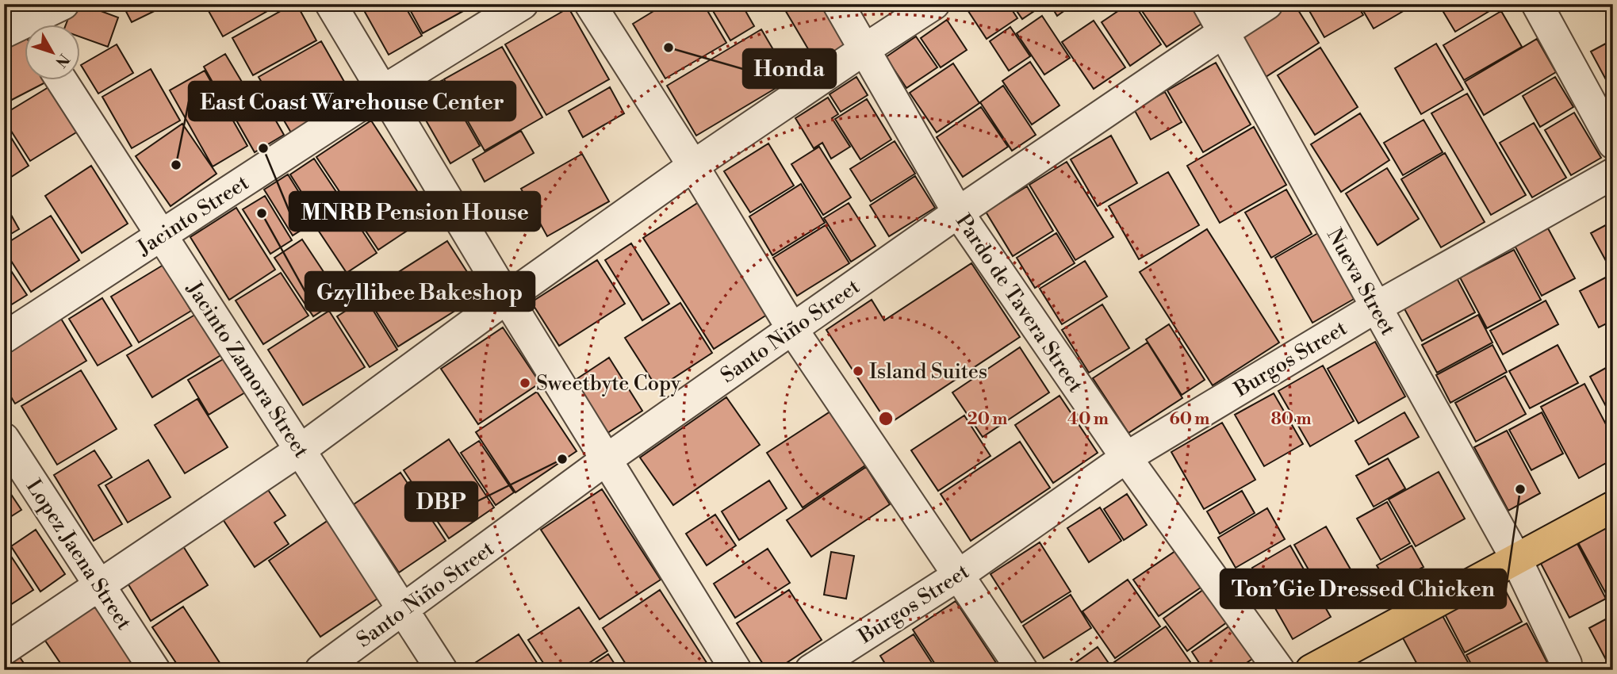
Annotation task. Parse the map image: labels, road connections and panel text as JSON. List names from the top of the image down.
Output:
{
  "streets": {
    "street": [
      "Jacinto Street",
      "Nueva Street",
      "Pardo de Tavera Street",
      "Santo Niño Street",
      "Burgos Street",
      "Jacinto Zamora Street",
      "Lopez Jaena Street"
    ]
  },
  "crossings": [
    ["Jacinto Street", "Jacinto Zamora Street"],
    ["Nueva Street", "Santo Niño Street"],
    ["Nueva Street", "Burgos Street"],
    ["Pardo de Tavera Street", "Santo Niño Street"],
    ["Pardo de Tavera Street", "Burgos Street"],
    ["Santo Niño Street", "Jacinto Zamora Street"]
  ],
  "places": [
    "Honda",
    "MNRB Pension House",
    "East Coast Warehouse Center",
    "Gzyllibee Bakeshop",
    "Island Suites",
    "Sweetbyte Copy",
    "DBP",
    "Ton’Gie Dressed Chicken"
  ],
  "north": "bottom right",
  "rings": [
    "20 m",
    "40 m",
    "60 m",
    "80 m"
  ]
}
